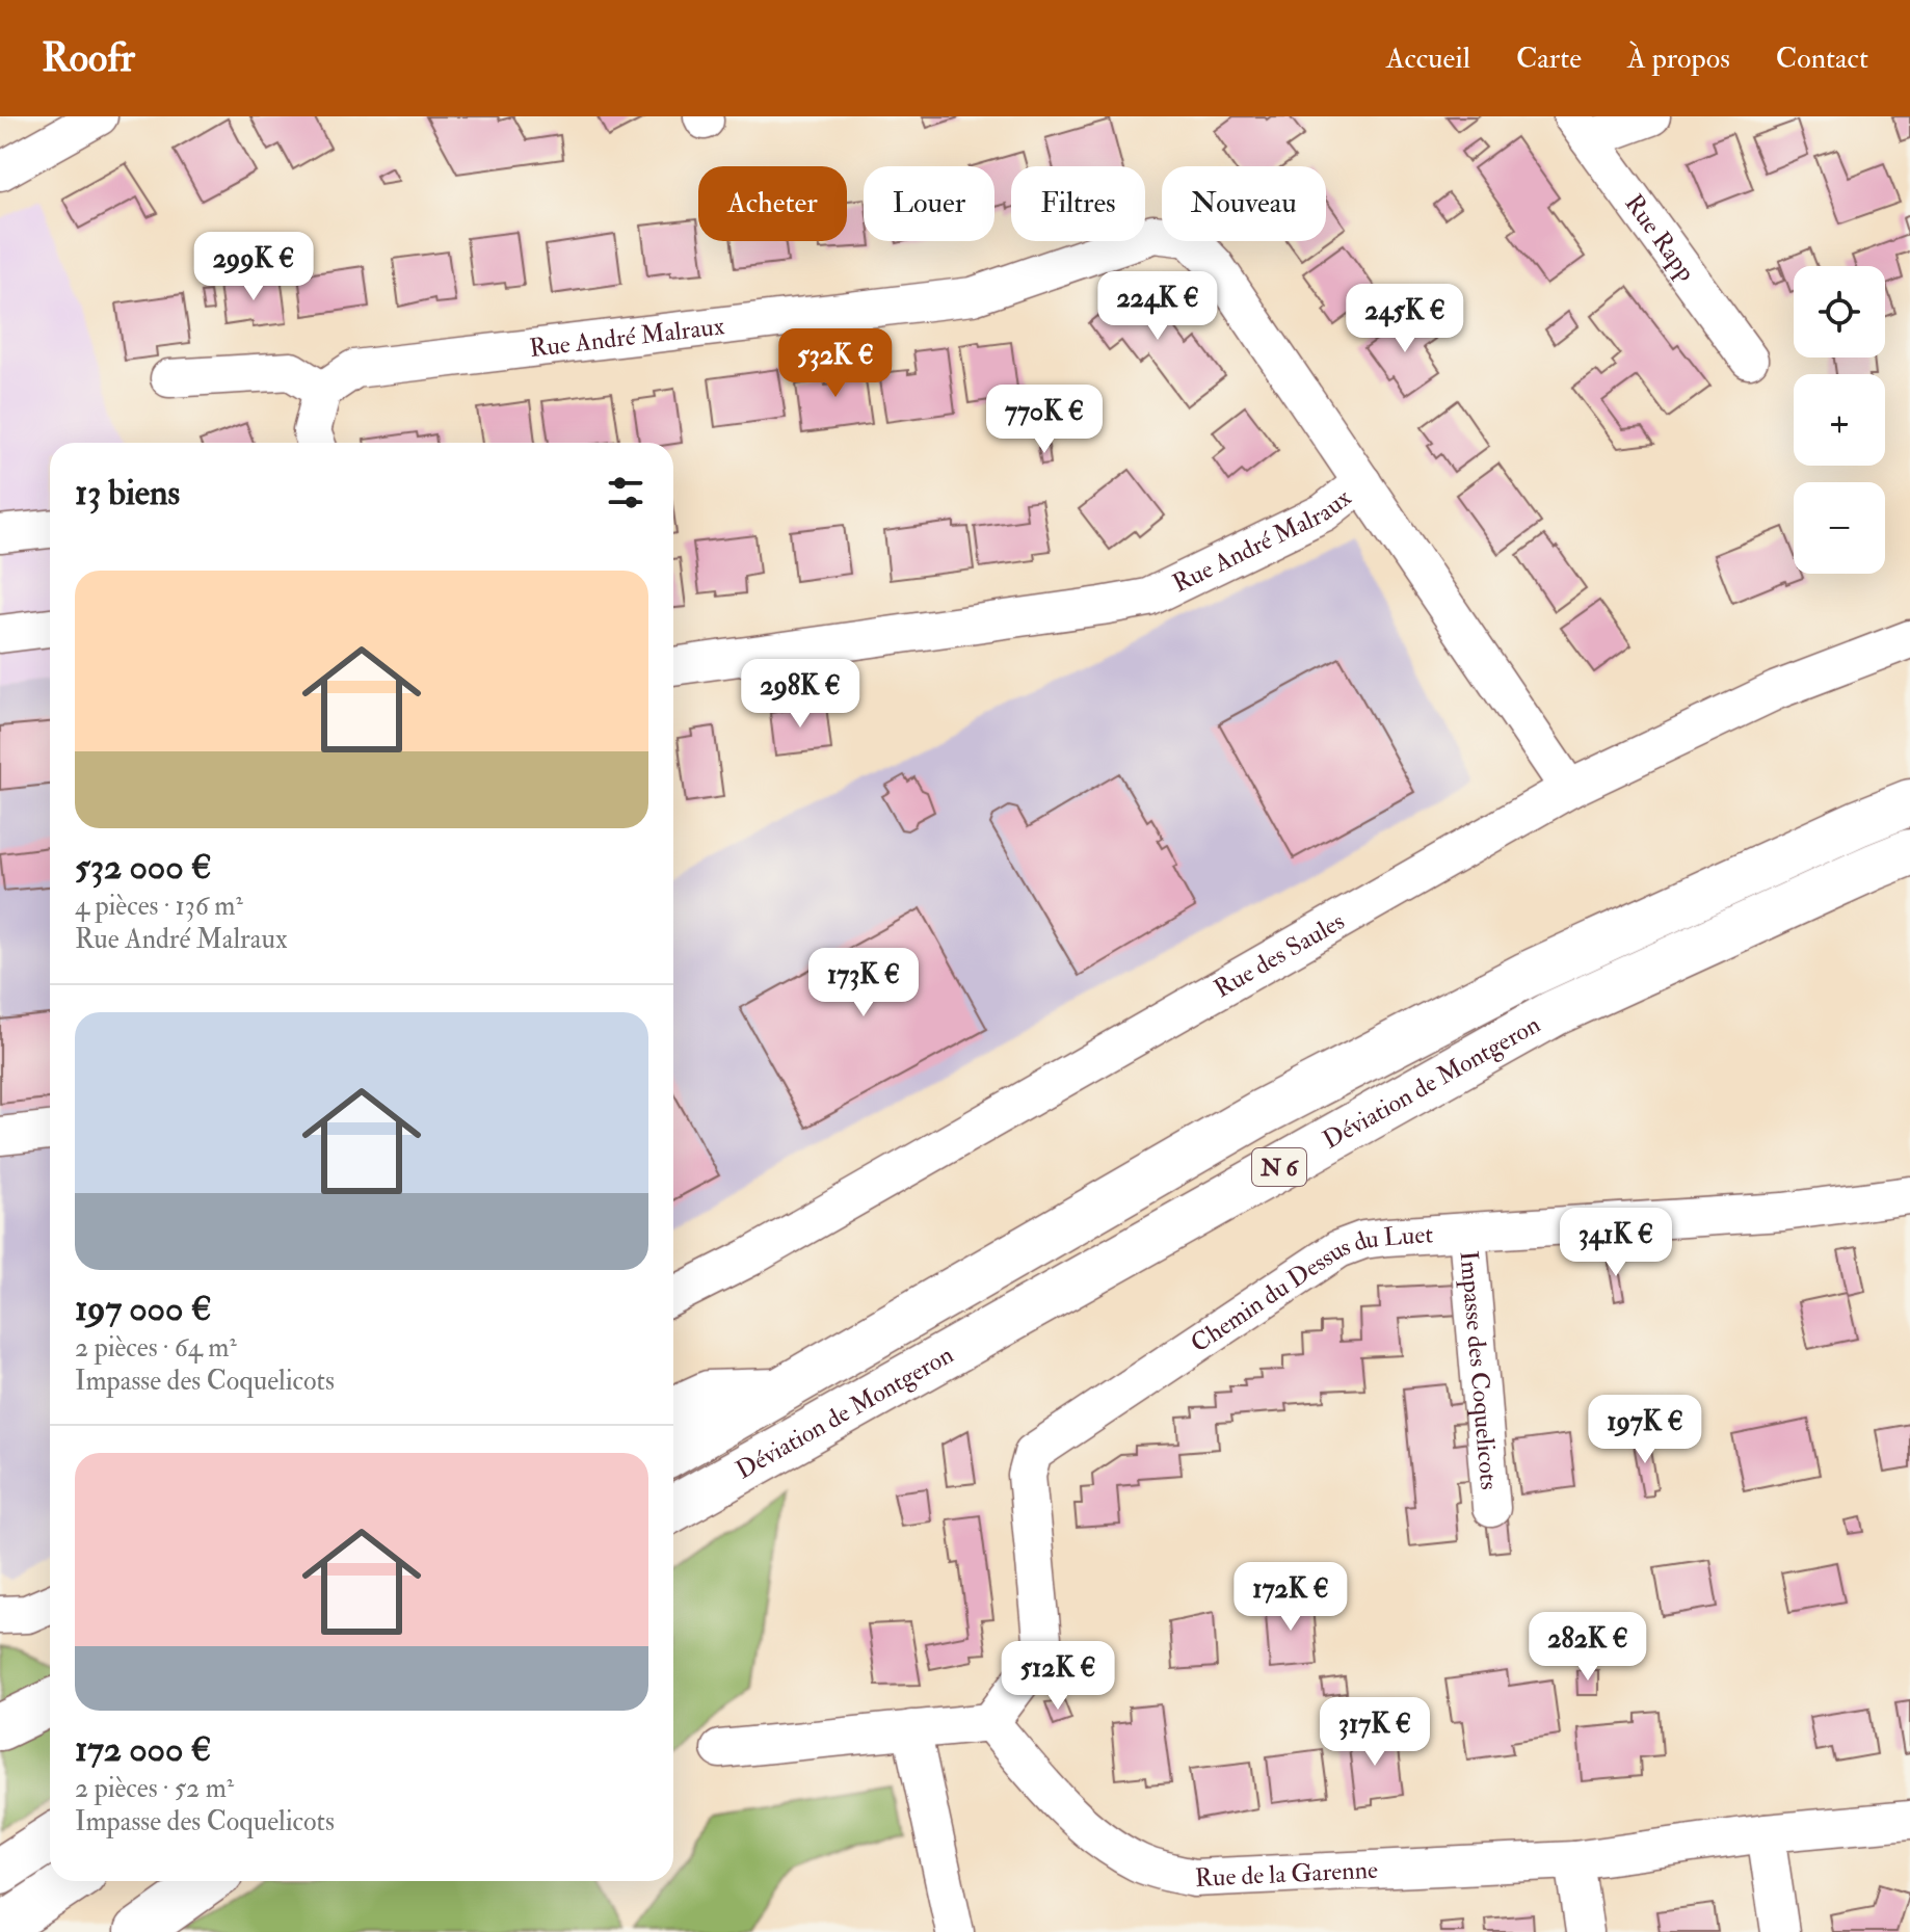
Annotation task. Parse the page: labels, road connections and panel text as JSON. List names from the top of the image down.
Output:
{
  "streets": {
    "main road": ["Déviation de Montgeron", "N 6"],
    "street": [
      "Rue Rapp",
      "Rue André Malraux",
      "Rue des Saules",
      "Chemin du Dessus du Luet",
      "Impasse des Coquelicots",
      "Rue de la Garenne"
    ]
  },
  "crossings": [
    ["Rue André Malraux", "Rue des Saules"],
    ["Chemin du Dessus du Luet", "Impasse des Coquelicots"],
    ["Chemin du Dessus du Luet", "Rue de la Garenne"]
  ],
  "page": {
    "header": "Roofr",
    "nav": [
      "Accueil",
      "Carte",
      "À propos",
      "Contact"
    ],
    "chip": [
      "Acheter",
      "Louer",
      "Filtres",
      "Nouveau"
    ],
    "price": [
      "299K €",
      "224K €",
      "245K €",
      "532K €",
      "770K €",
      "298K €",
      "173K €",
      "341K €",
      "197K €",
      "172K €",
      "282K €",
      "512K €",
      "317K €"
    ],
    "map_buttons": ["+", "−"],
    "heading": "13 biens",
    "list": [
      {
        "name": "532 000 €",
        "note": "4 pièces · 136 m² · Rue André Malraux"
      },
      {
        "name": "197 000 €",
        "note": "2 pièces · 64 m² · Impasse des Coquelicots"
      },
      {
        "name": "172 000 €",
        "note": "2 pièces · 52 m² · Impasse des Coquelicots"
      }
    ]
  }
}
